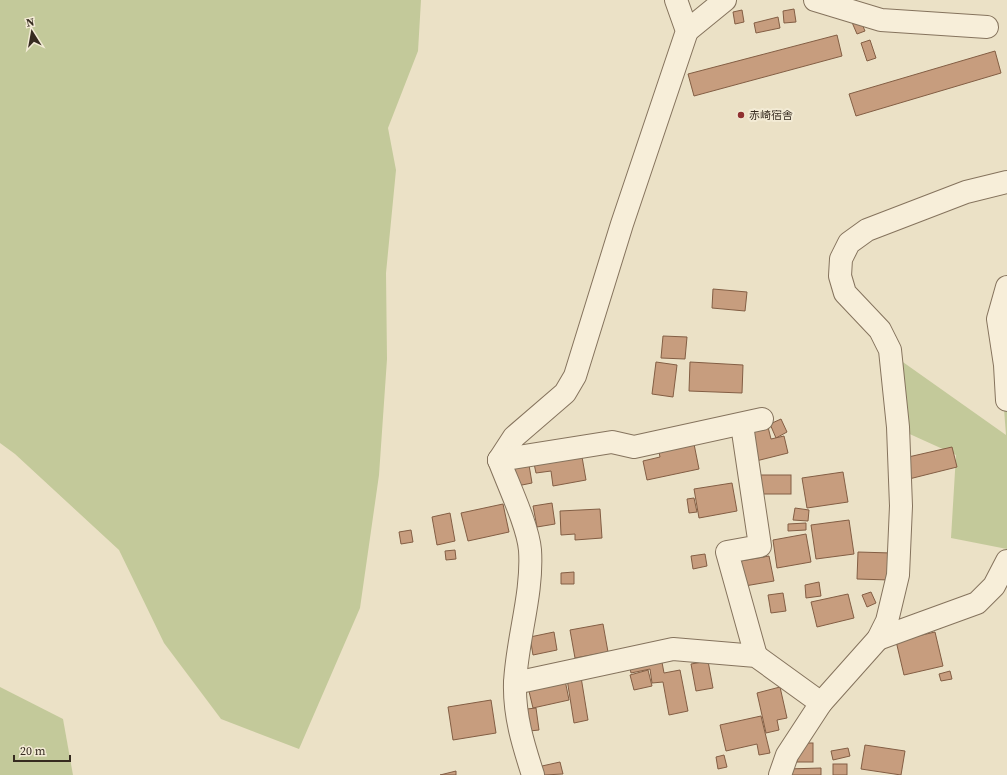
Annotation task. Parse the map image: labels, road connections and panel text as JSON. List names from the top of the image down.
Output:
{
  "places": ["赤崎宿舎"],
  "scale_bar": "20 m",
  "north": "top"
}
